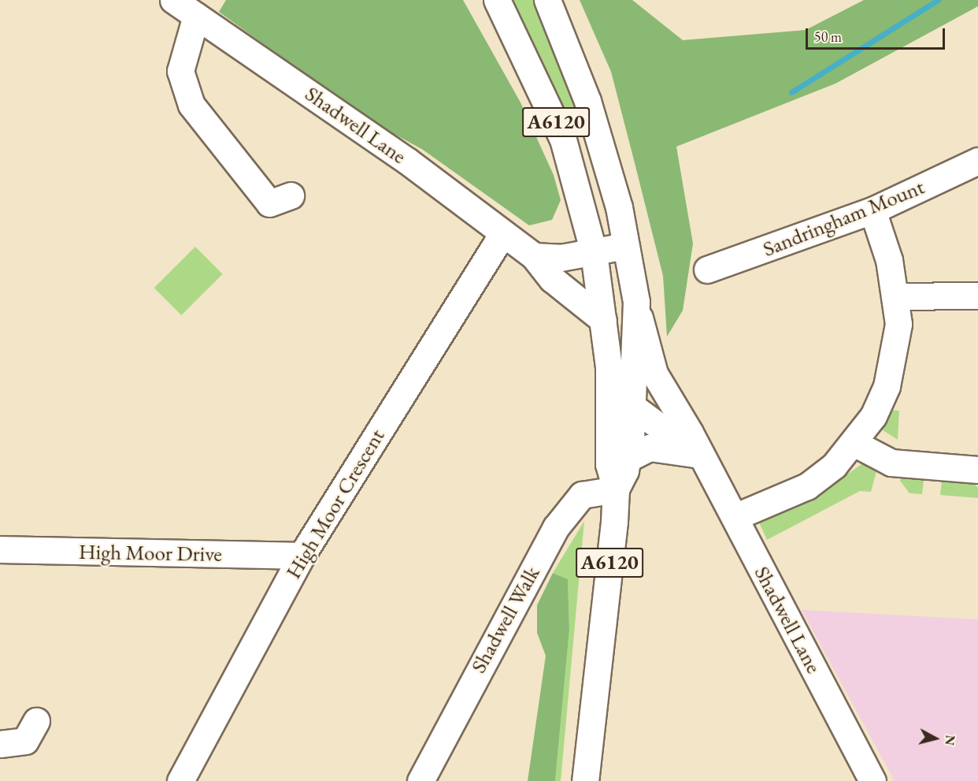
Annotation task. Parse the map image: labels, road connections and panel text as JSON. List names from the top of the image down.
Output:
{
  "streets": {
    "main road": [
      "A6120",
      "Shadwell Lane",
      "Sandringham Mount",
      "High Moor Crescent",
      "High Moor Drive",
      "Shadwell Walk"
    ]
  },
  "crossings": [
    ["A6120", "Shadwell Lane"],
    ["A6120", "Shadwell Walk"],
    ["Shadwell Lane", "High Moor Crescent"],
    ["High Moor Crescent", "High Moor Drive"]
  ],
  "scale_bar": "50 m",
  "north": "right"
}
